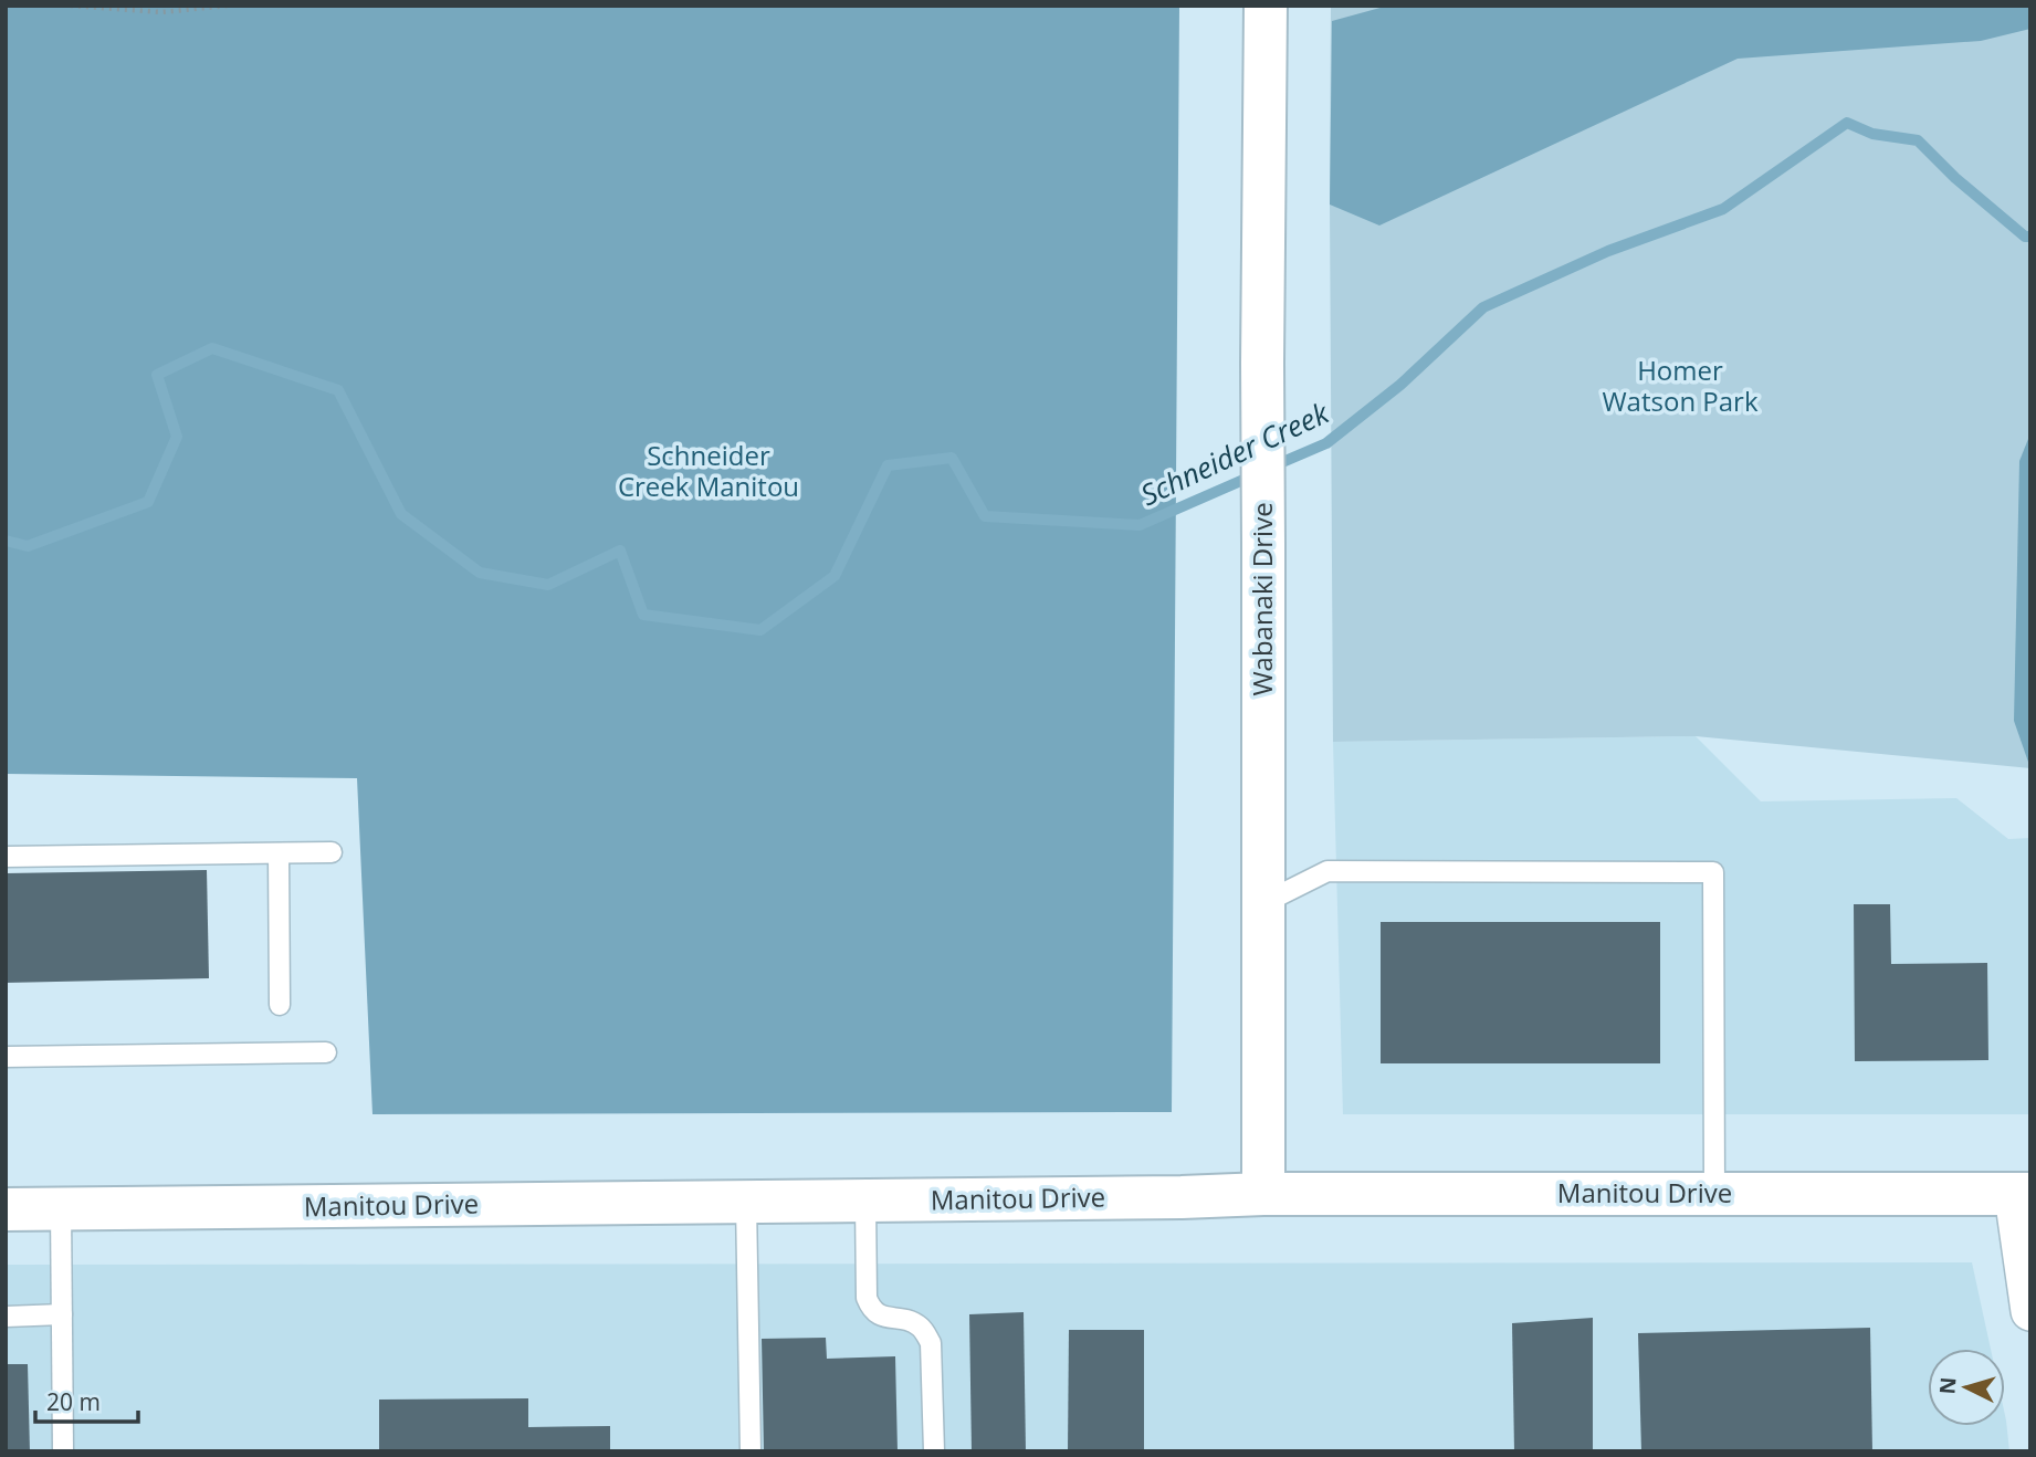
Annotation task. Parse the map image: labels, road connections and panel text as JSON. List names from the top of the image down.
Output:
{
  "streets": {
    "main road": ["Wabanaki Drive", "Manitou Drive"]
  },
  "crossings": [
    ["Wabanaki Drive", "Manitou Drive"]
  ],
  "water": ["Schneider Creek"],
  "parks": ["Homer Watson Park", "Schneider Creek Manitou"],
  "scale_bar": "20 m",
  "north": "left"
}
